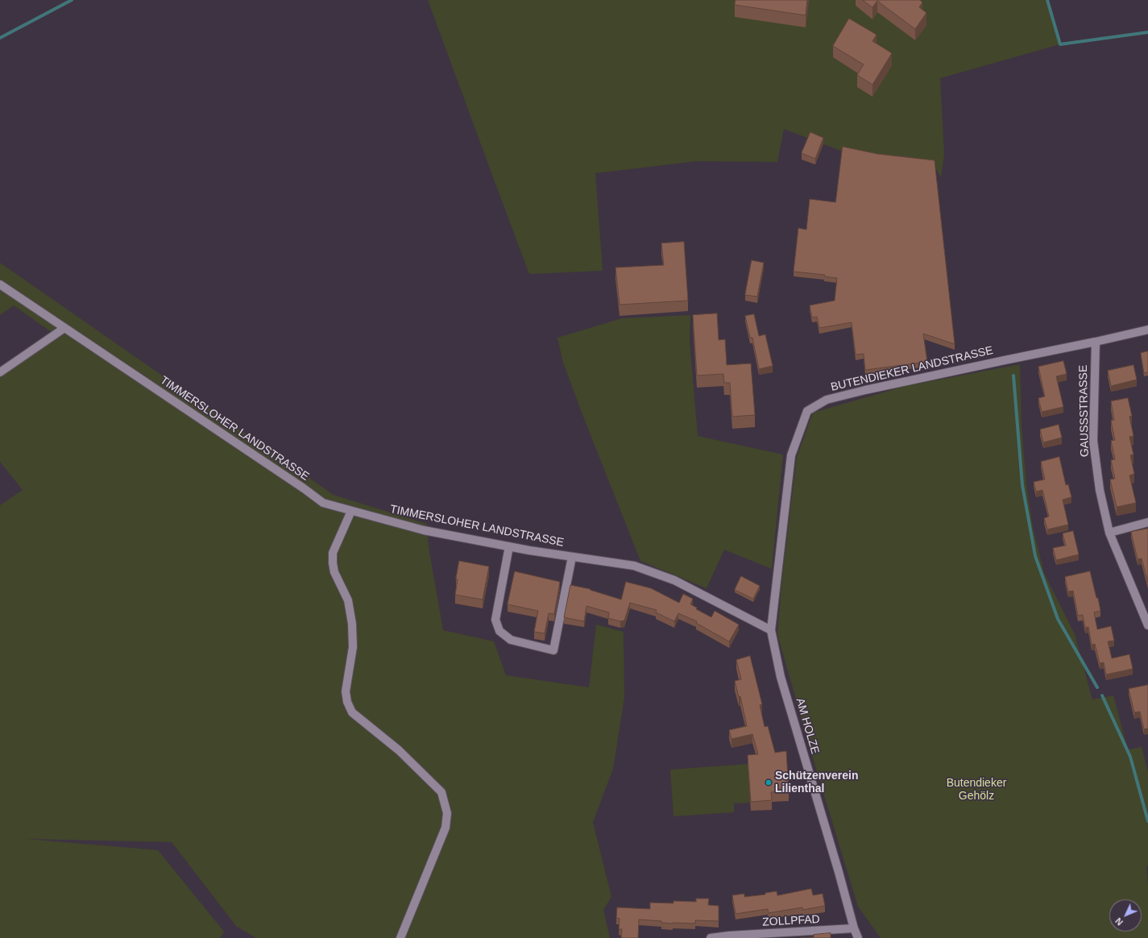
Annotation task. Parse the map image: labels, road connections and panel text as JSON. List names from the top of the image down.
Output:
{
  "streets": {
    "street": [
      "BUTENDIEKER LANDSTRASSE",
      "GAUSSSTRASSE",
      "TIMMERSLOHER LANDSTRASSE",
      "AM HOLZE",
      "ZOLLPFAD"
    ]
  },
  "crossings": [
    ["BUTENDIEKER LANDSTRASSE", "GAUSSSTRASSE"],
    ["BUTENDIEKER LANDSTRASSE", "TIMMERSLOHER LANDSTRASSE"],
    ["BUTENDIEKER LANDSTRASSE", "AM HOLZE"],
    ["TIMMERSLOHER LANDSTRASSE", "AM HOLZE"],
    ["AM HOLZE", "ZOLLPFAD"]
  ],
  "parks": ["Butendieker Gehölz"],
  "places": ["Schützenverein Lilienthal"],
  "north": "bottom left"
}
